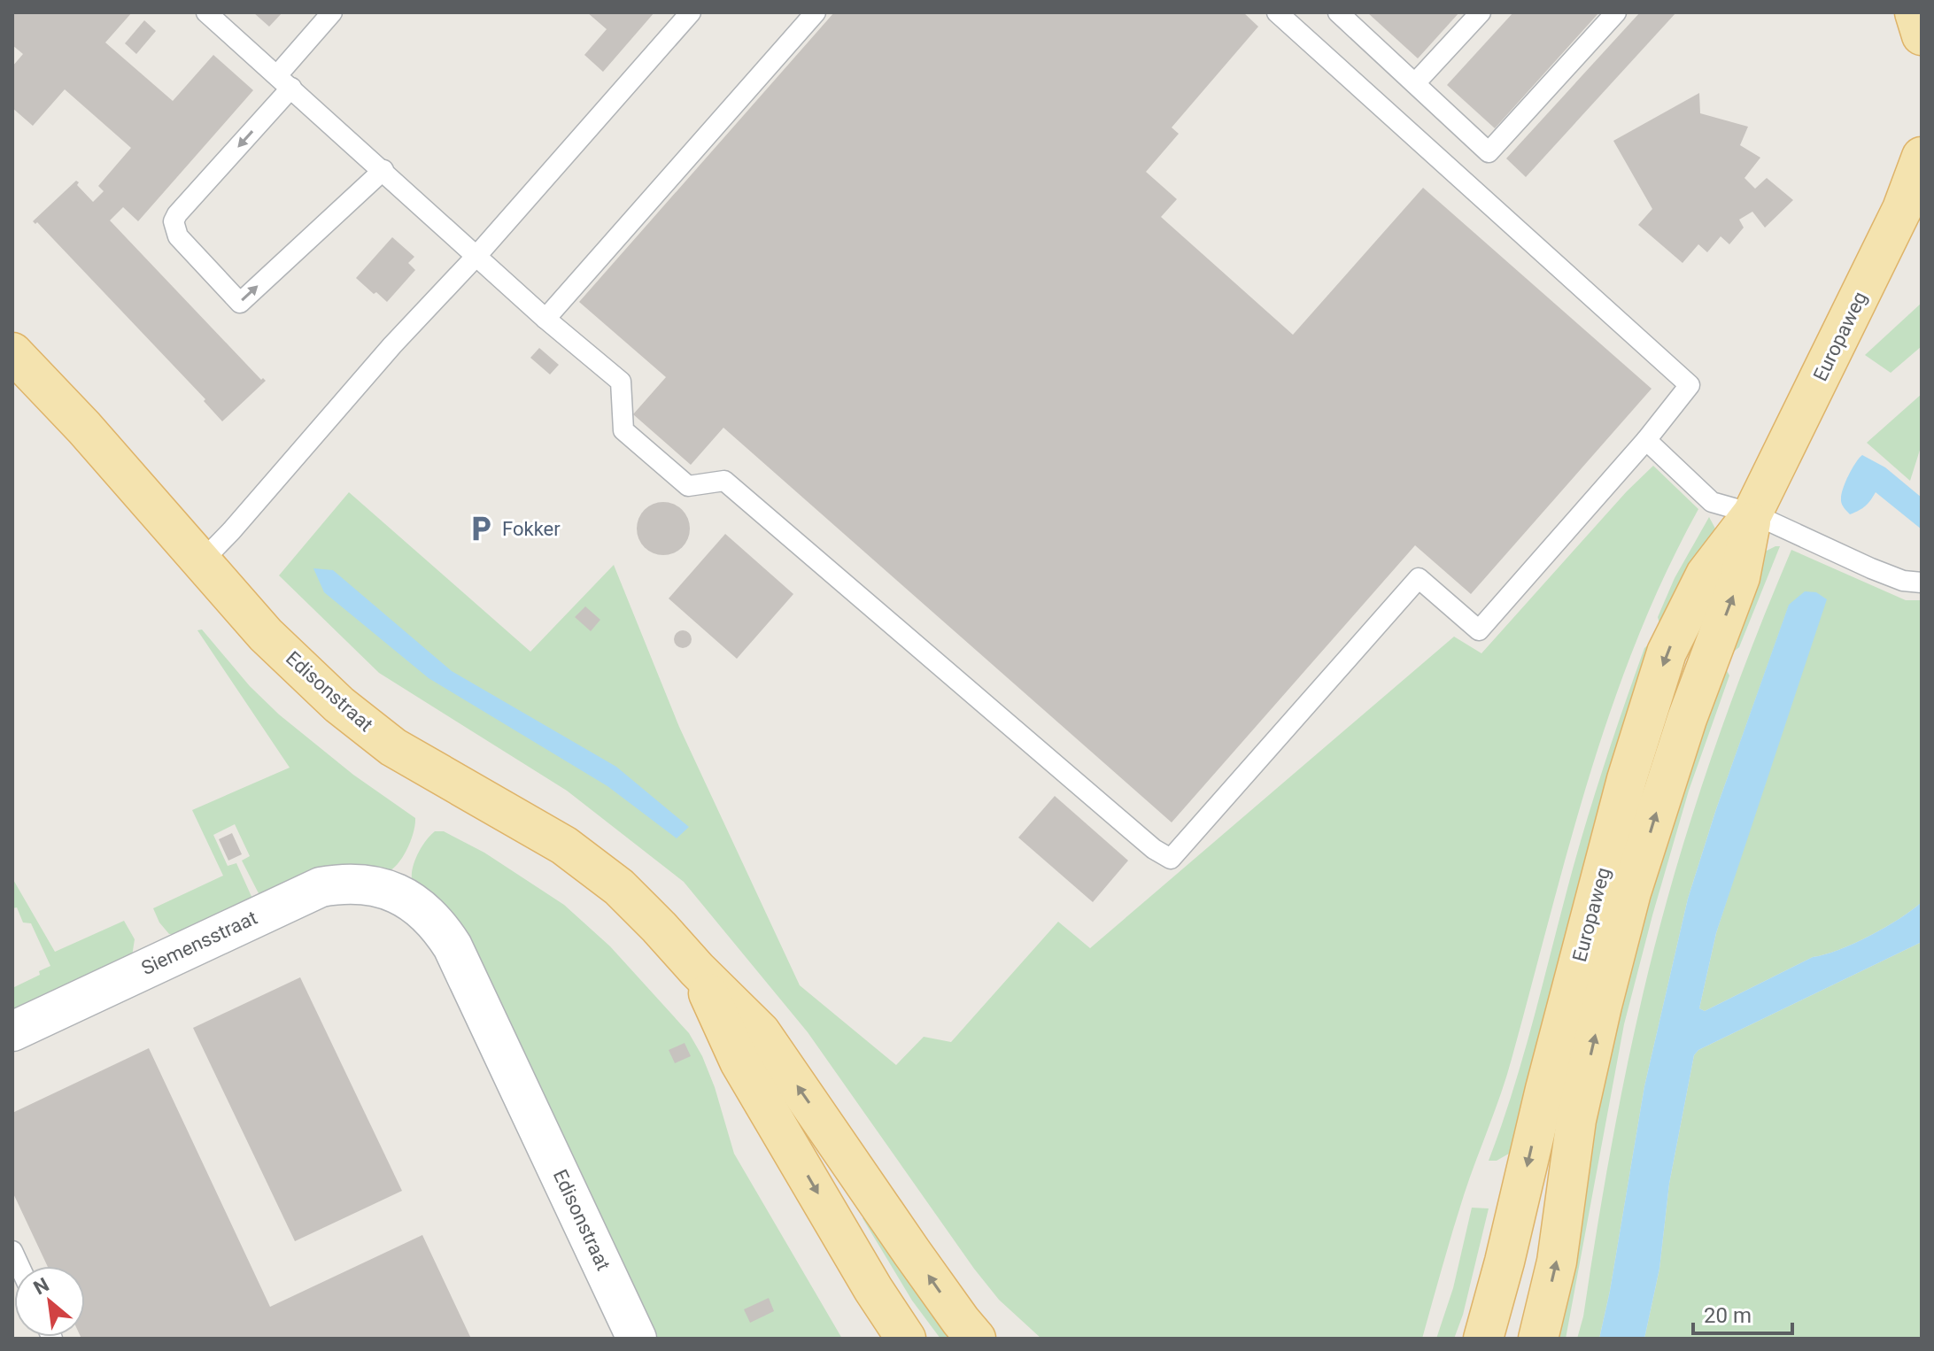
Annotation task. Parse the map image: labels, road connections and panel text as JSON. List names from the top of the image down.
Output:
{
  "streets": {
    "main road": ["Europaweg", "Edisonstraat"],
    "street": ["Siemensstraat"]
  },
  "crossings": [
    ["Edisonstraat", "Siemensstraat"]
  ],
  "places": {
    "parking": ["Fokker"]
  },
  "scale_bar": "20 m",
  "north": "top left"
}
